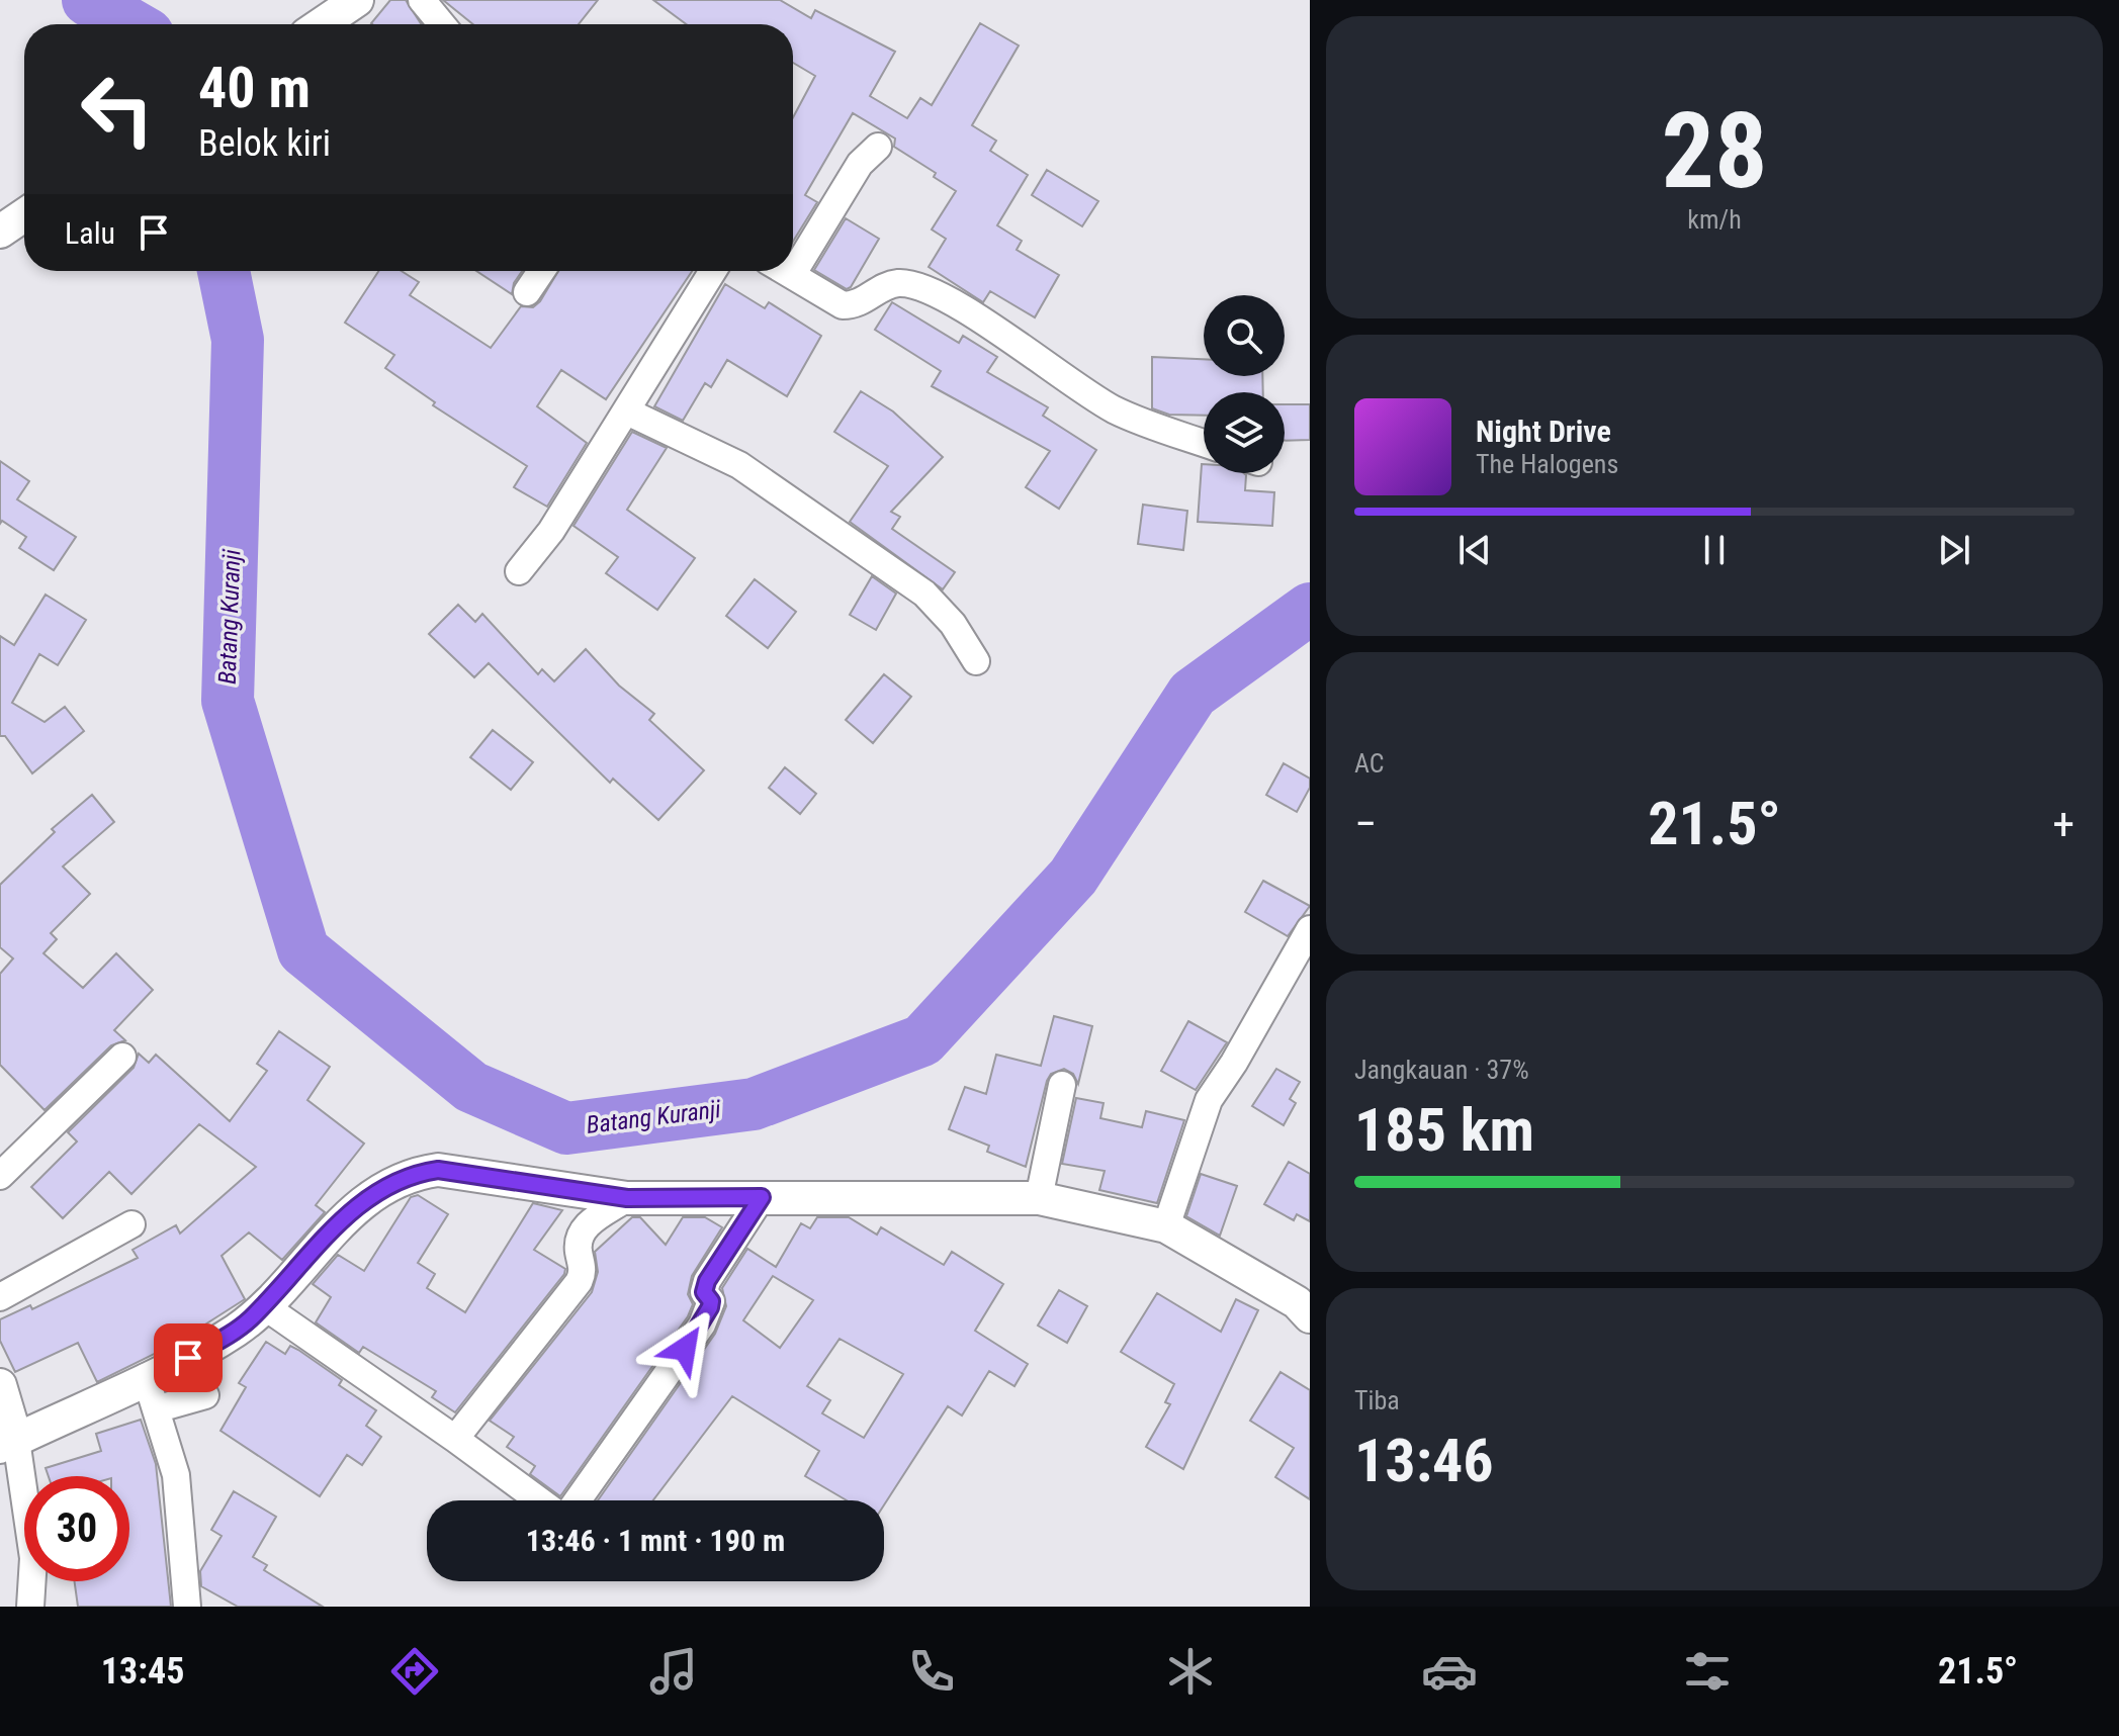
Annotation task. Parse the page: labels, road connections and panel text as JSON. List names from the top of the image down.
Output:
{
  "water": ["Batang Kuranji"],
  "page": {
    "tile": [
      ["28", "km/h"],
      "AC",
      ["Jangkauan · 37%", "185 km"],
      ["Tiba", "13:46"]
    ],
    "turn": ["40 m", "Belok kiri"],
    "then": "Lalu",
    "song": ["Night Drive", "The Halogens"],
    "heat": ["−", "21.5°", "+"],
    "limit": "30",
    "trip": "13:46 · 1 mnt · 190 m",
    "tabs": ["13:45", "21.5°"]
  }
}
